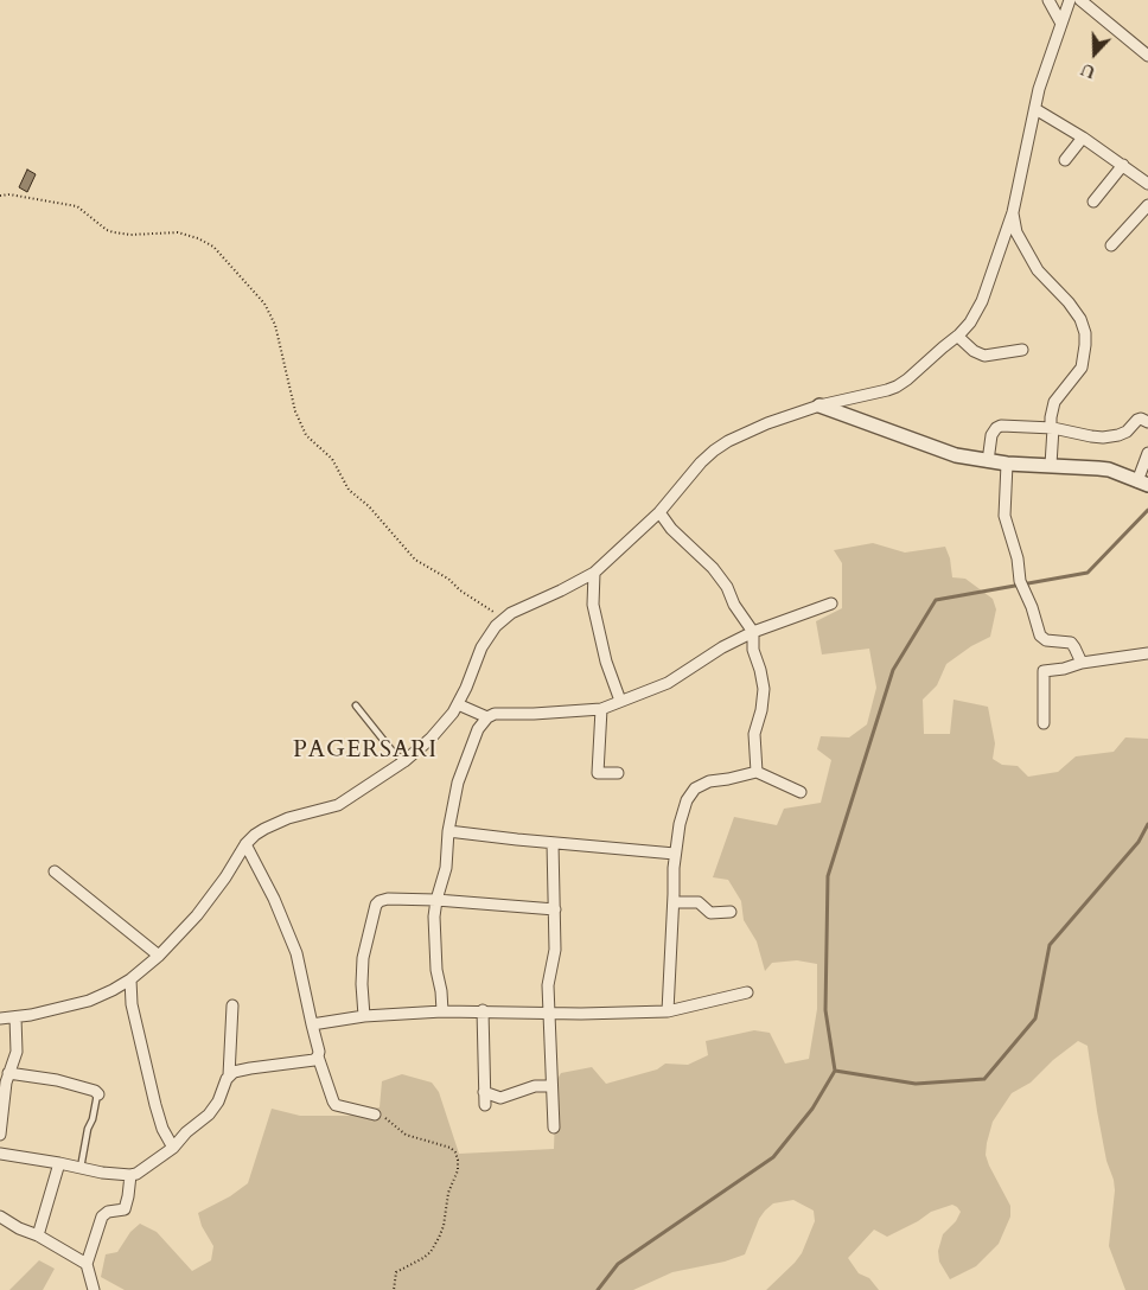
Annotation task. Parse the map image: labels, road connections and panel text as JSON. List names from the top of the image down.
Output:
{
  "districts": ["PAGERSARI"],
  "north": "bottom"
}
